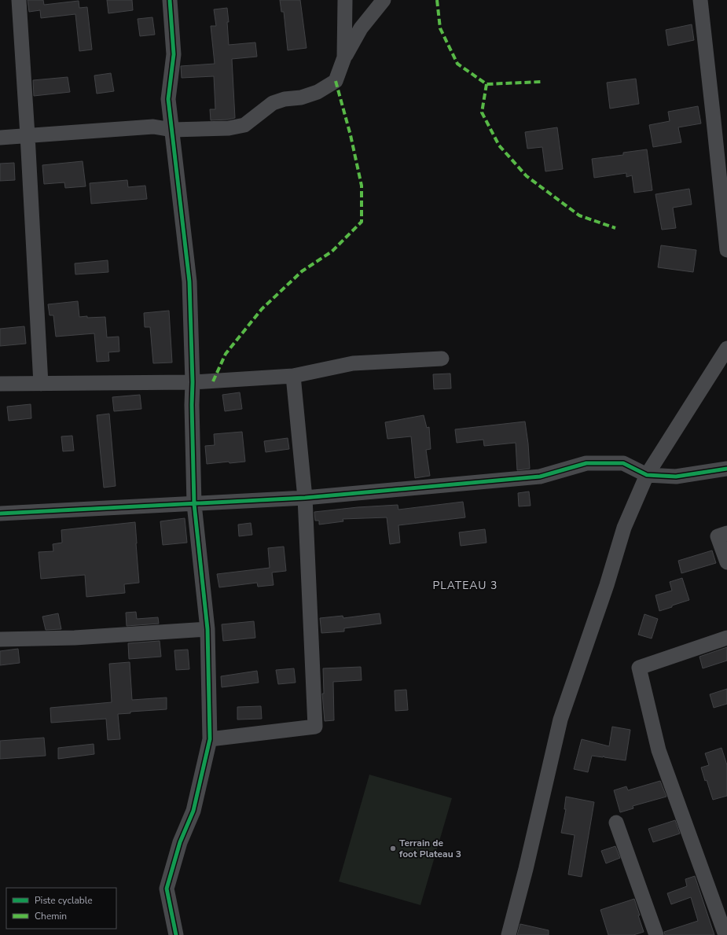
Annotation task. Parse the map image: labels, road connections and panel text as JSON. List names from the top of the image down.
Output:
{
  "districts": ["PLATEAU 3"],
  "places": ["Terrain de foot Plateau 3"],
  "legend": ["Piste cyclable", "Chemin"]
}
